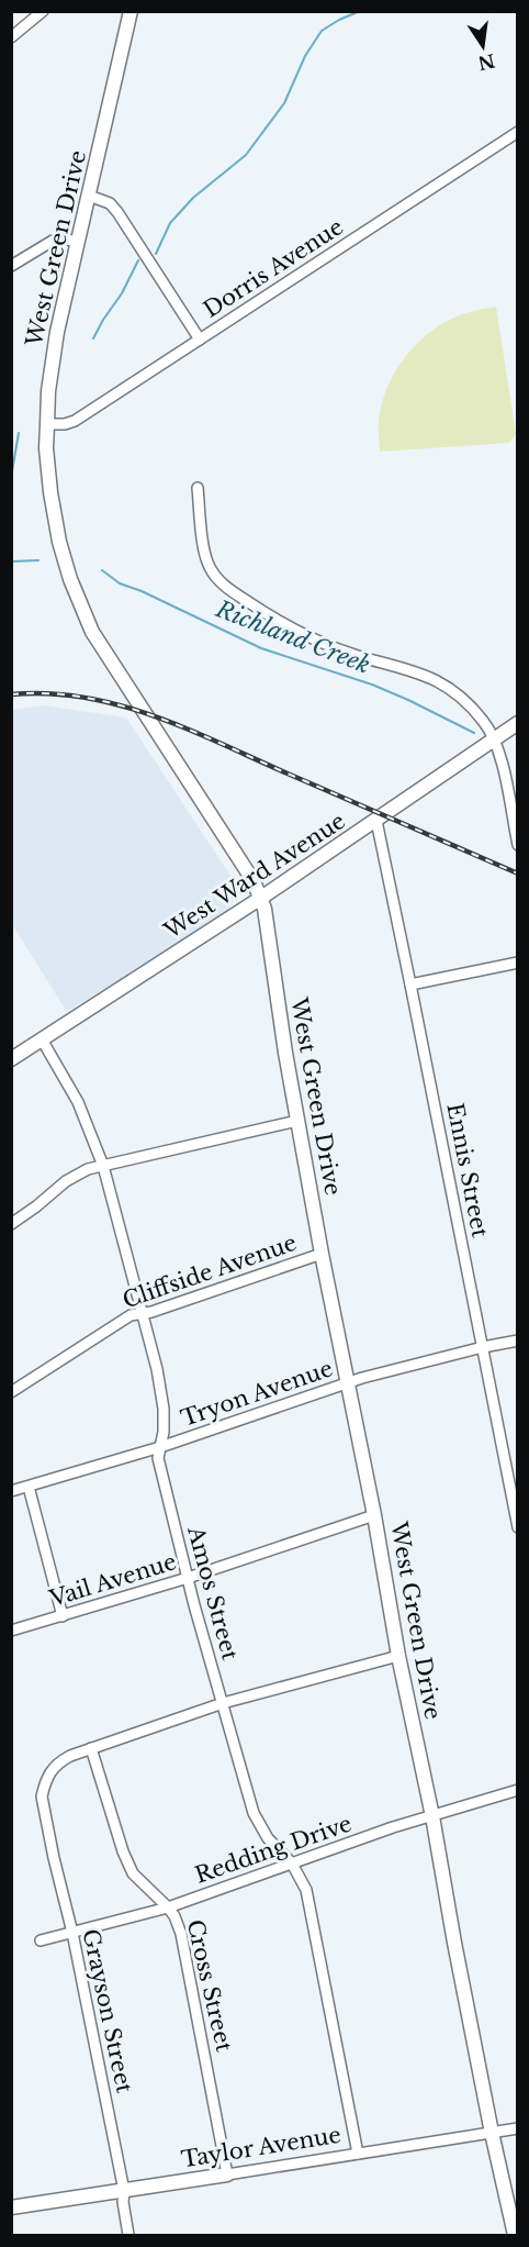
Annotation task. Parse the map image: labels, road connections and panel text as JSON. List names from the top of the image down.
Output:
{
  "streets": {
    "main road": ["West Green Drive", "West Ward Avenue", "Taylor Avenue"],
    "street": [
      "Dorris Avenue",
      "Ennis Street",
      "Cliffside Avenue",
      "Tryon Avenue",
      "Vail Avenue",
      "Amos Street",
      "Redding Drive",
      "Cross Street",
      "Grayson Street"
    ]
  },
  "crossings": [
    ["West Green Drive", "Dorris Avenue"],
    ["West Green Drive", "West Ward Avenue"],
    ["West Green Drive", "Cliffside Avenue"],
    ["West Green Drive", "Tryon Avenue"],
    ["West Green Drive", "Vail Avenue"],
    ["West Green Drive", "Redding Drive"],
    ["West Green Drive", "Taylor Avenue"],
    ["West Ward Avenue", "Ennis Street"],
    ["West Ward Avenue", "Amos Street"],
    ["Ennis Street", "Tryon Avenue"],
    ["Cliffside Avenue", "Amos Street"],
    ["Tryon Avenue", "Amos Street"],
    ["Vail Avenue", "Amos Street"],
    ["Amos Street", "Redding Drive"],
    ["Amos Street", "Taylor Avenue"],
    ["Redding Drive", "Cross Street"],
    ["Redding Drive", "Grayson Street"],
    ["Cross Street", "Grayson Street"],
    ["Cross Street", "Taylor Avenue"],
    ["Grayson Street", "Taylor Avenue"]
  ],
  "water": ["Richland Creek"],
  "north": "bottom"
}
